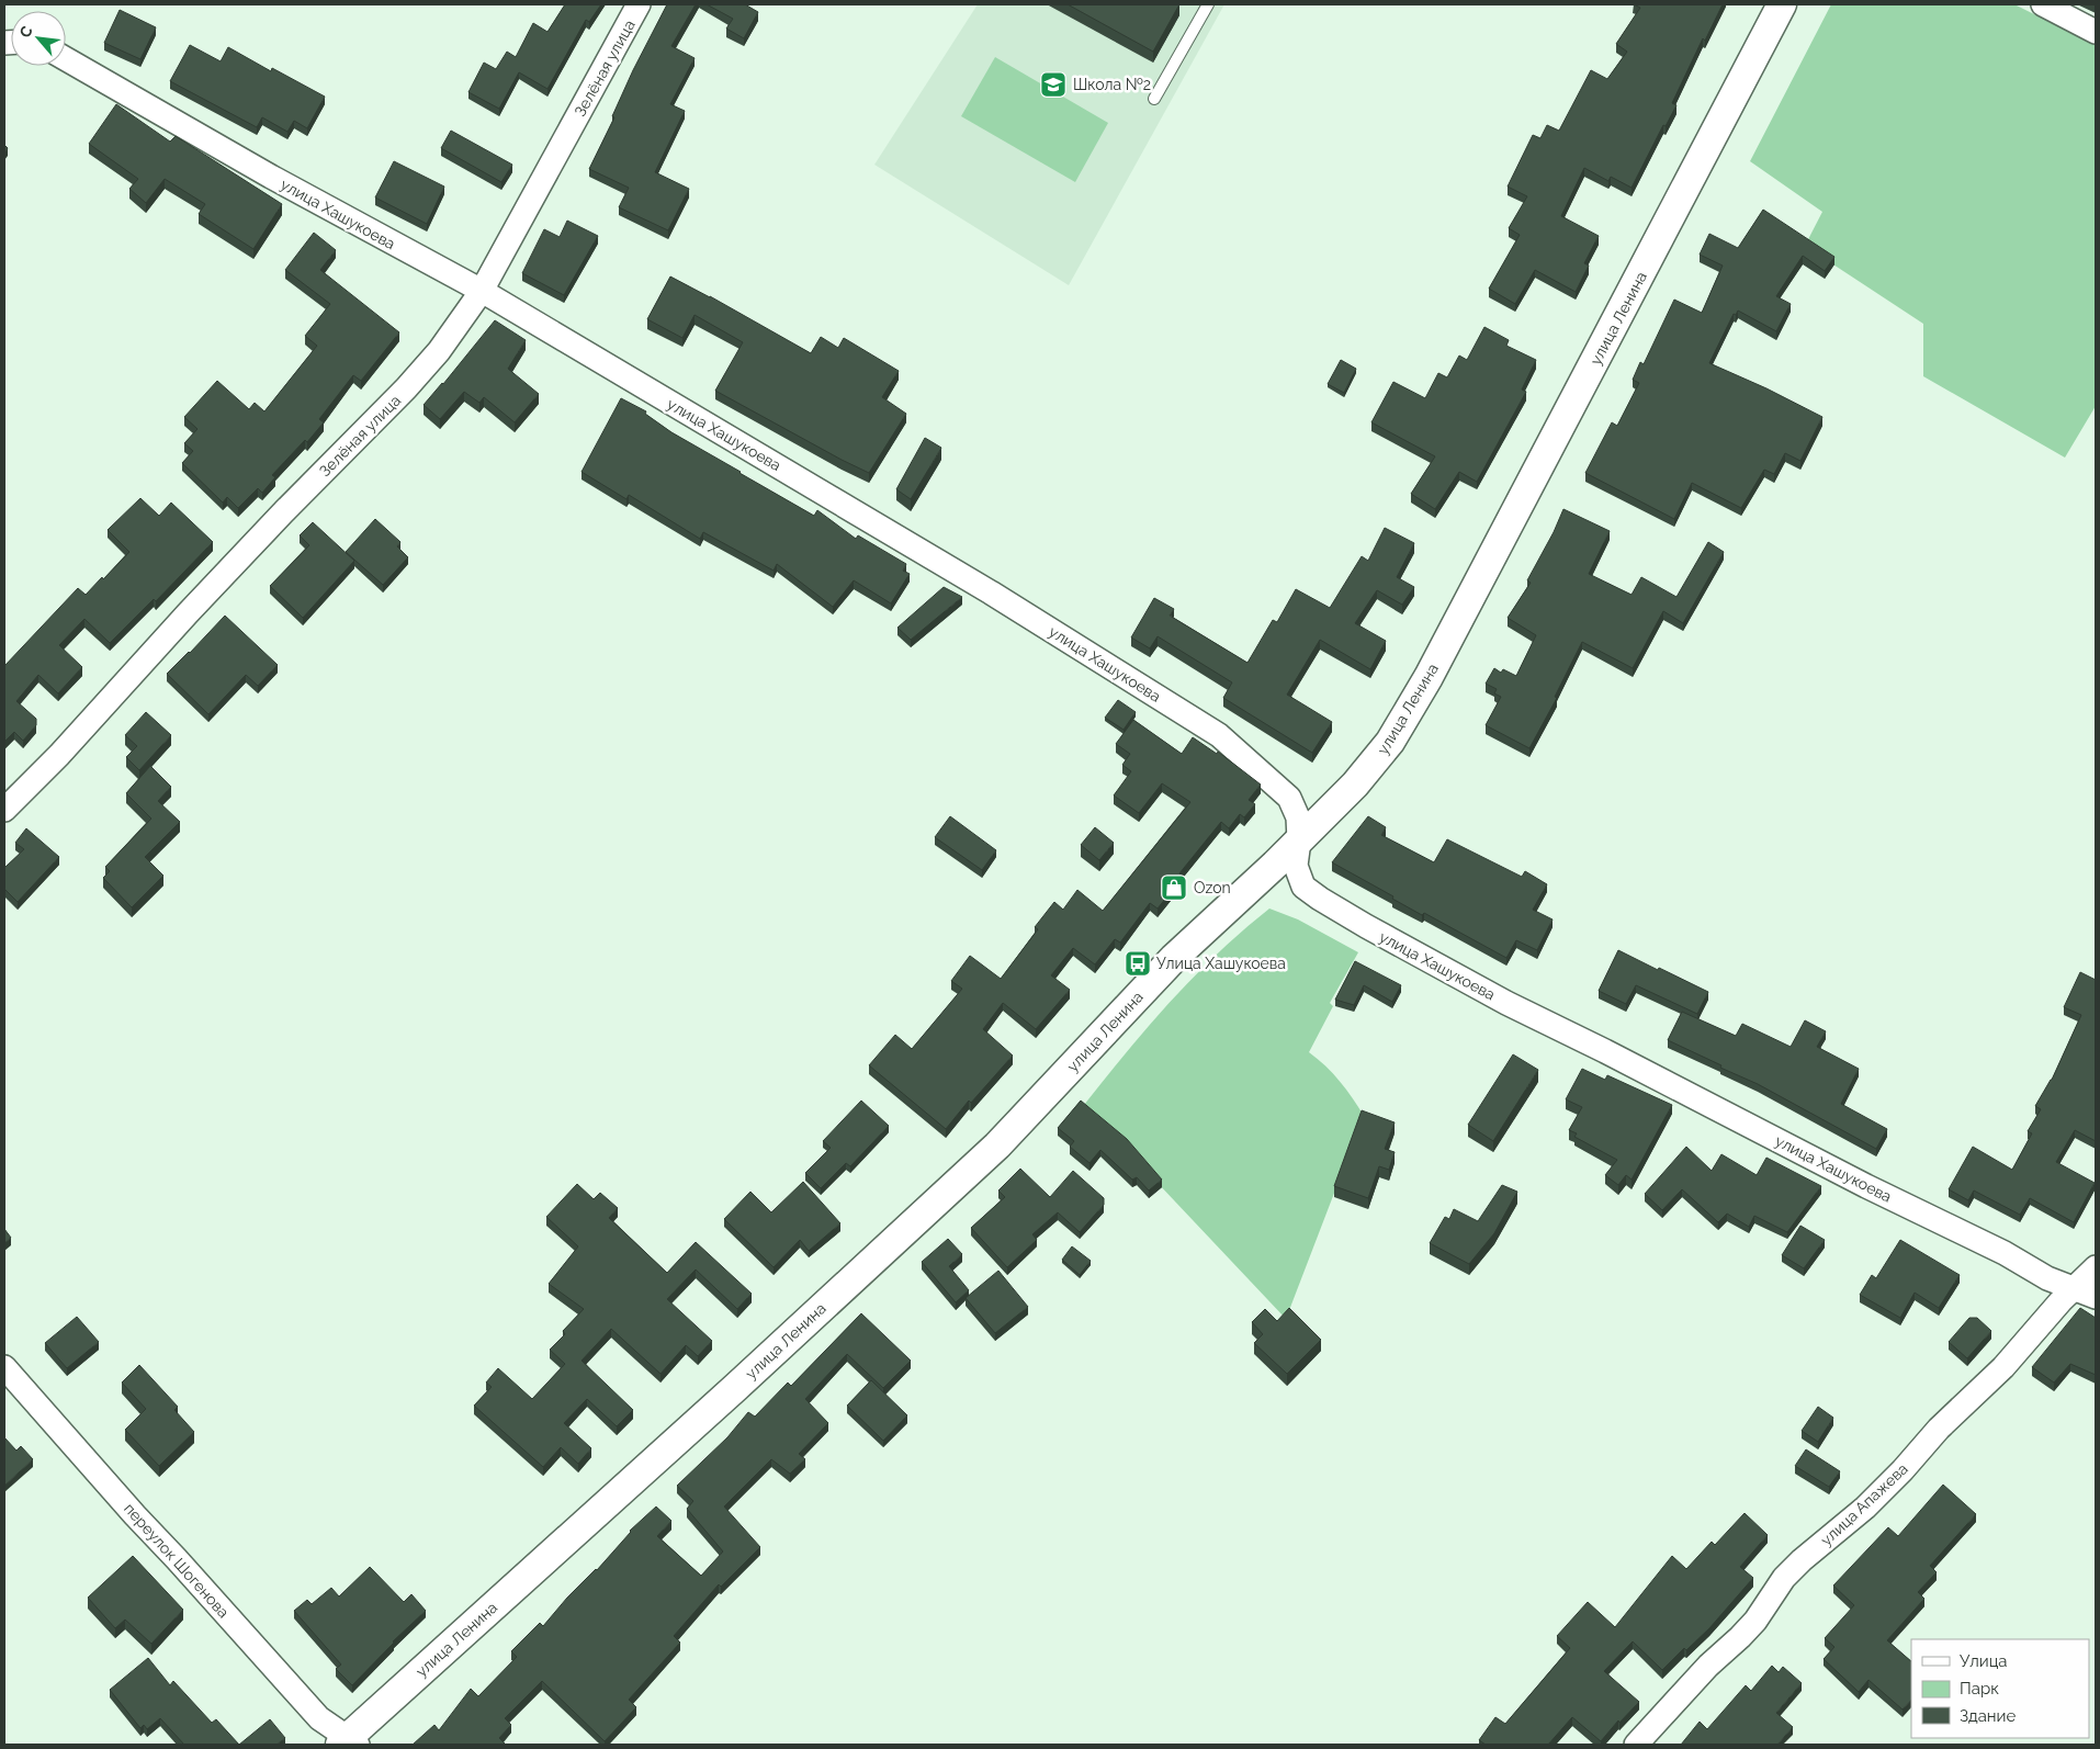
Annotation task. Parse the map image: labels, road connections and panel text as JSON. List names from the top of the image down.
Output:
{
  "streets": {
    "street": [
      "Зелёная улица",
      "улица Хашукоева",
      "улица Ленина",
      "улица Апажева",
      "переулок Шогенова"
    ]
  },
  "crossings": [
    ["Зелёная улица", "улица Хашукоева"],
    ["улица Хашукоева", "улица Ленина"],
    ["улица Хашукоева", "улица Апажева"],
    ["улица Ленина", "переулок Шогенова"]
  ],
  "places": {
    "school or university": ["Школа №2"],
    "shop": ["Ozon"],
    "bus stop": ["Улица Хашукоева"]
  },
  "legend": ["Улица", "Парк", "Здание"],
  "north": "top left"
}
